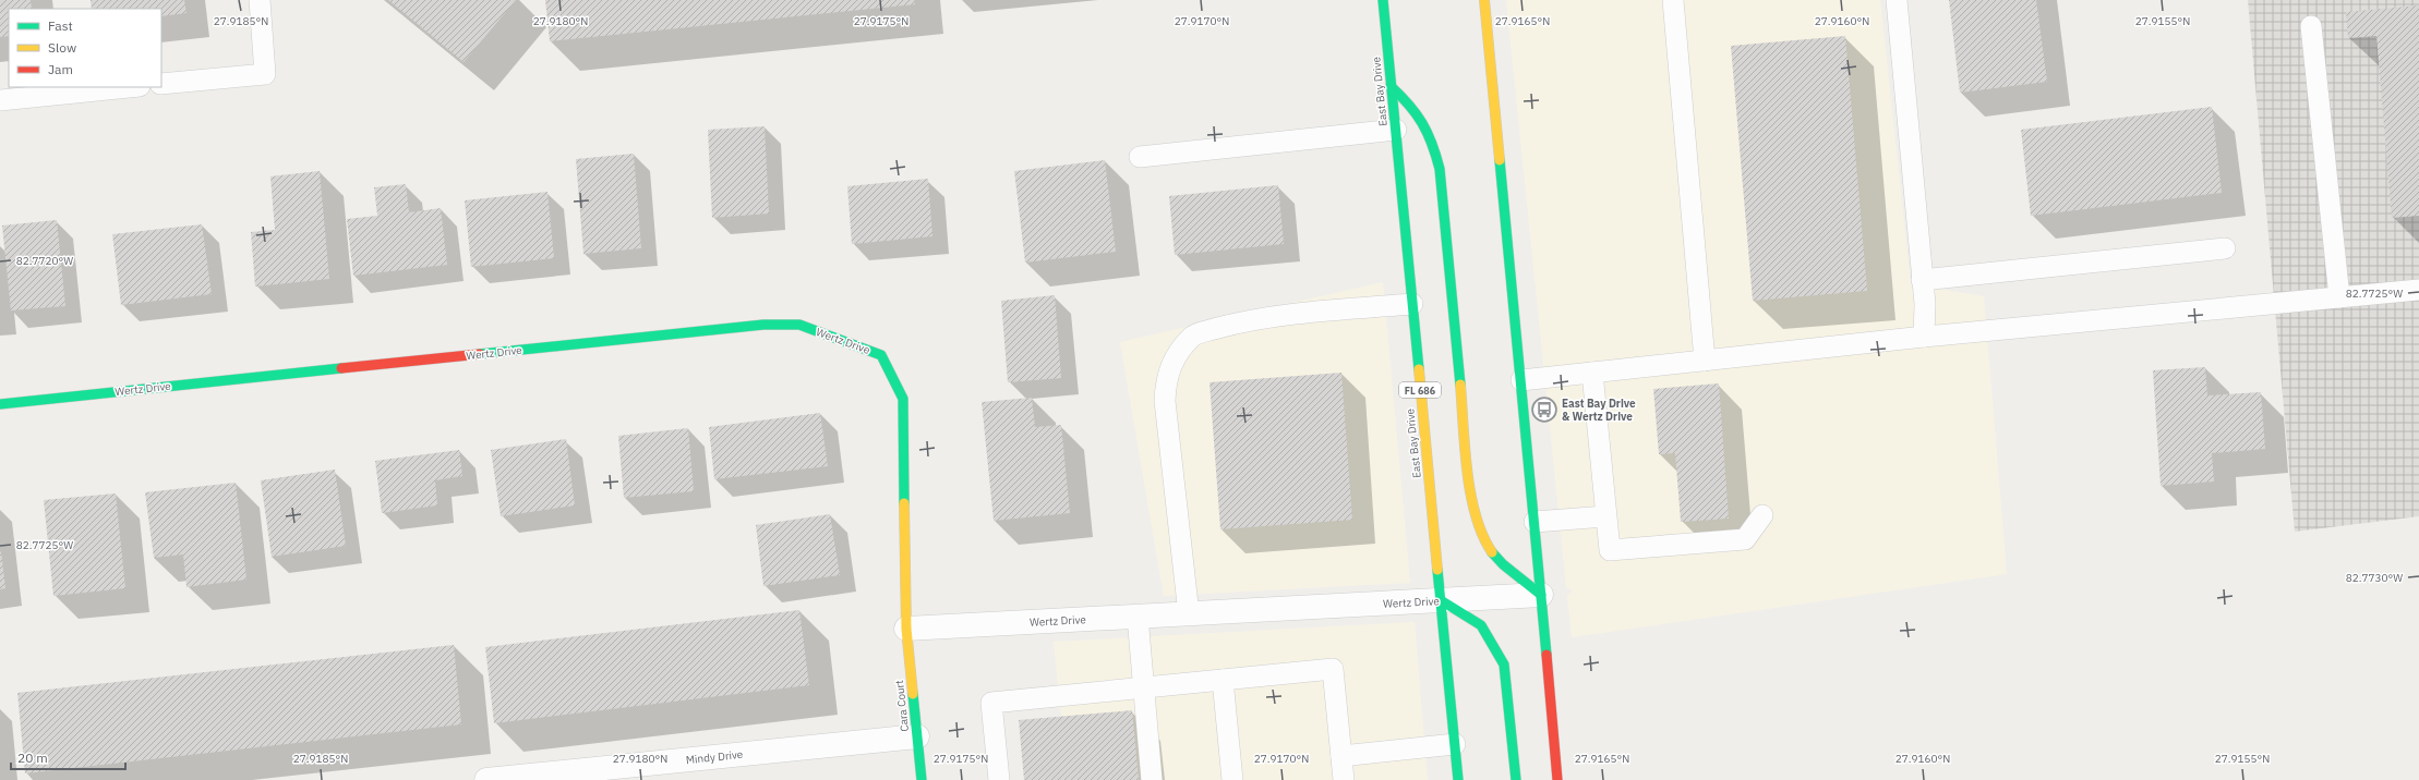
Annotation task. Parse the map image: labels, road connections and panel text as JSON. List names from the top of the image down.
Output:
{
  "streets": {
    "main road": [
      "East Bay Drive",
      "Wertz Drive",
      "FL 686",
      "Cara Court"
    ],
    "street": ["Mindy Drive"]
  },
  "crossings": [
    ["East Bay Drive", "Wertz Drive"],
    ["Wertz Drive", "Cara Court"],
    ["Cara Court", "Mindy Drive"]
  ],
  "places": {
    "bus stop": ["East Bay Drive & Wertz Drive"]
  },
  "legend": ["Fast", "Slow", "Jam"],
  "scale_bar": "20 m",
  "coordinates": [
    "27.9185°N",
    "27.9180°N",
    "27.9175°N",
    "27.9170°N",
    "27.9165°N",
    "27.9160°N",
    "27.9155°N",
    "82.7720°W",
    "82.7725°W",
    "82.7730°W"
  ]
}
